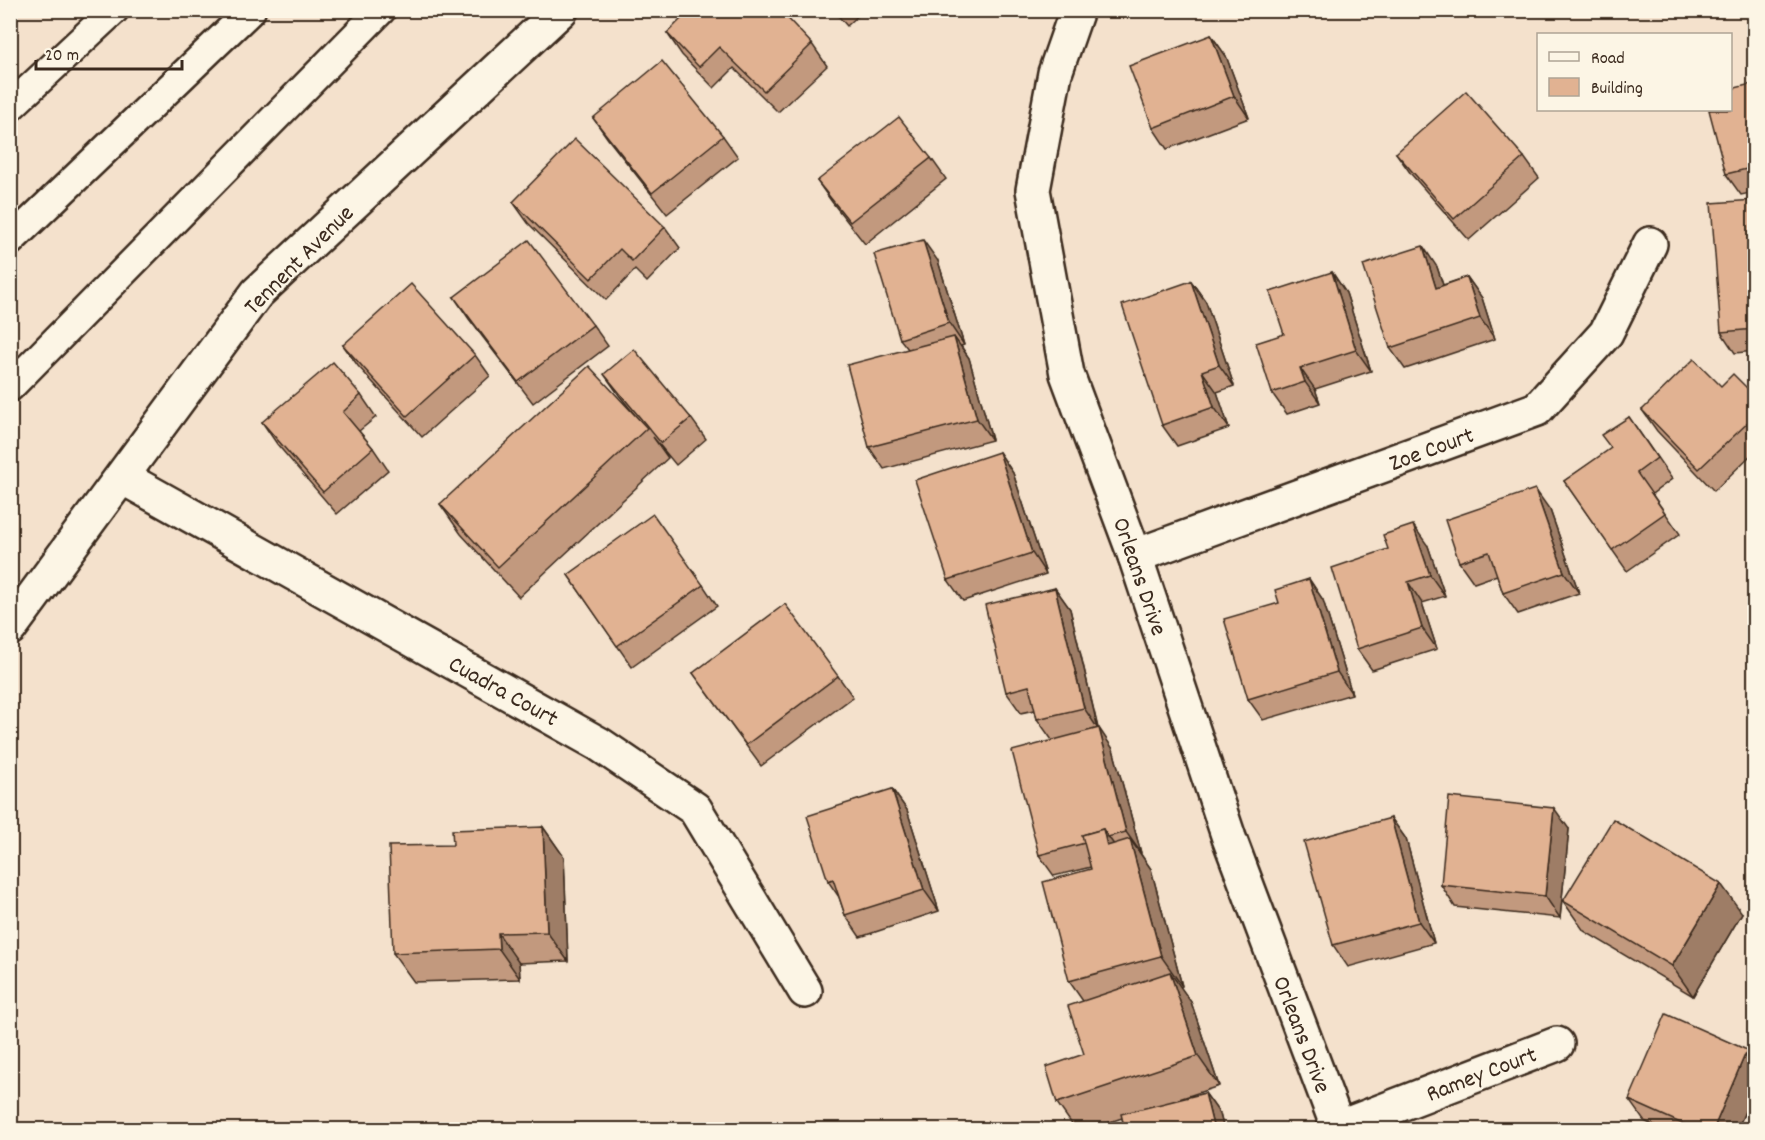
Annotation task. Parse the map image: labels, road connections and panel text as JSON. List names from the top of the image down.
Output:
{
  "streets": {
    "street": [
      "Tennent Avenue",
      "Zoe Court",
      "Orleans Drive",
      "Cuadra Court",
      "Ramey Court"
    ]
  },
  "crossings": [
    ["Tennent Avenue", "Cuadra Court"],
    ["Zoe Court", "Orleans Drive"],
    ["Orleans Drive", "Ramey Court"]
  ],
  "legend": ["Road", "Building"],
  "scale_bar": "20 m"
}
